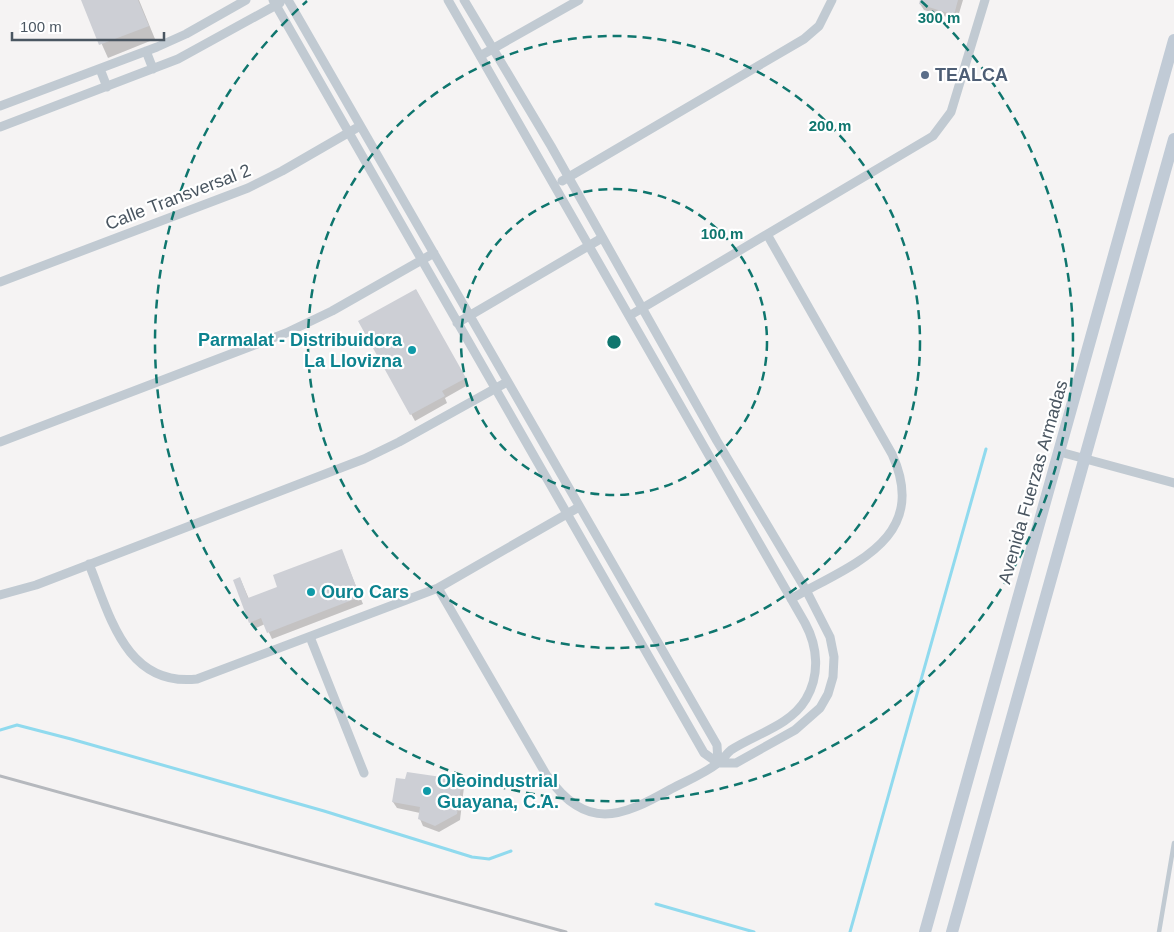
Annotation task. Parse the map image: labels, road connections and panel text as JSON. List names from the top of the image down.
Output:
{
  "streets": {
    "street": ["Calle Transversal 2", "Avenida Fuerzas Armadas"]
  },
  "places": [
    "TEALCA",
    "Parmalat - Distribuidora La Llovizna",
    "Ouro Cars",
    "Oleoindustrial Guayana, C.A."
  ],
  "scale_bar": "100 m",
  "rings": ["300 m", "200 m", "100 m"]
}
